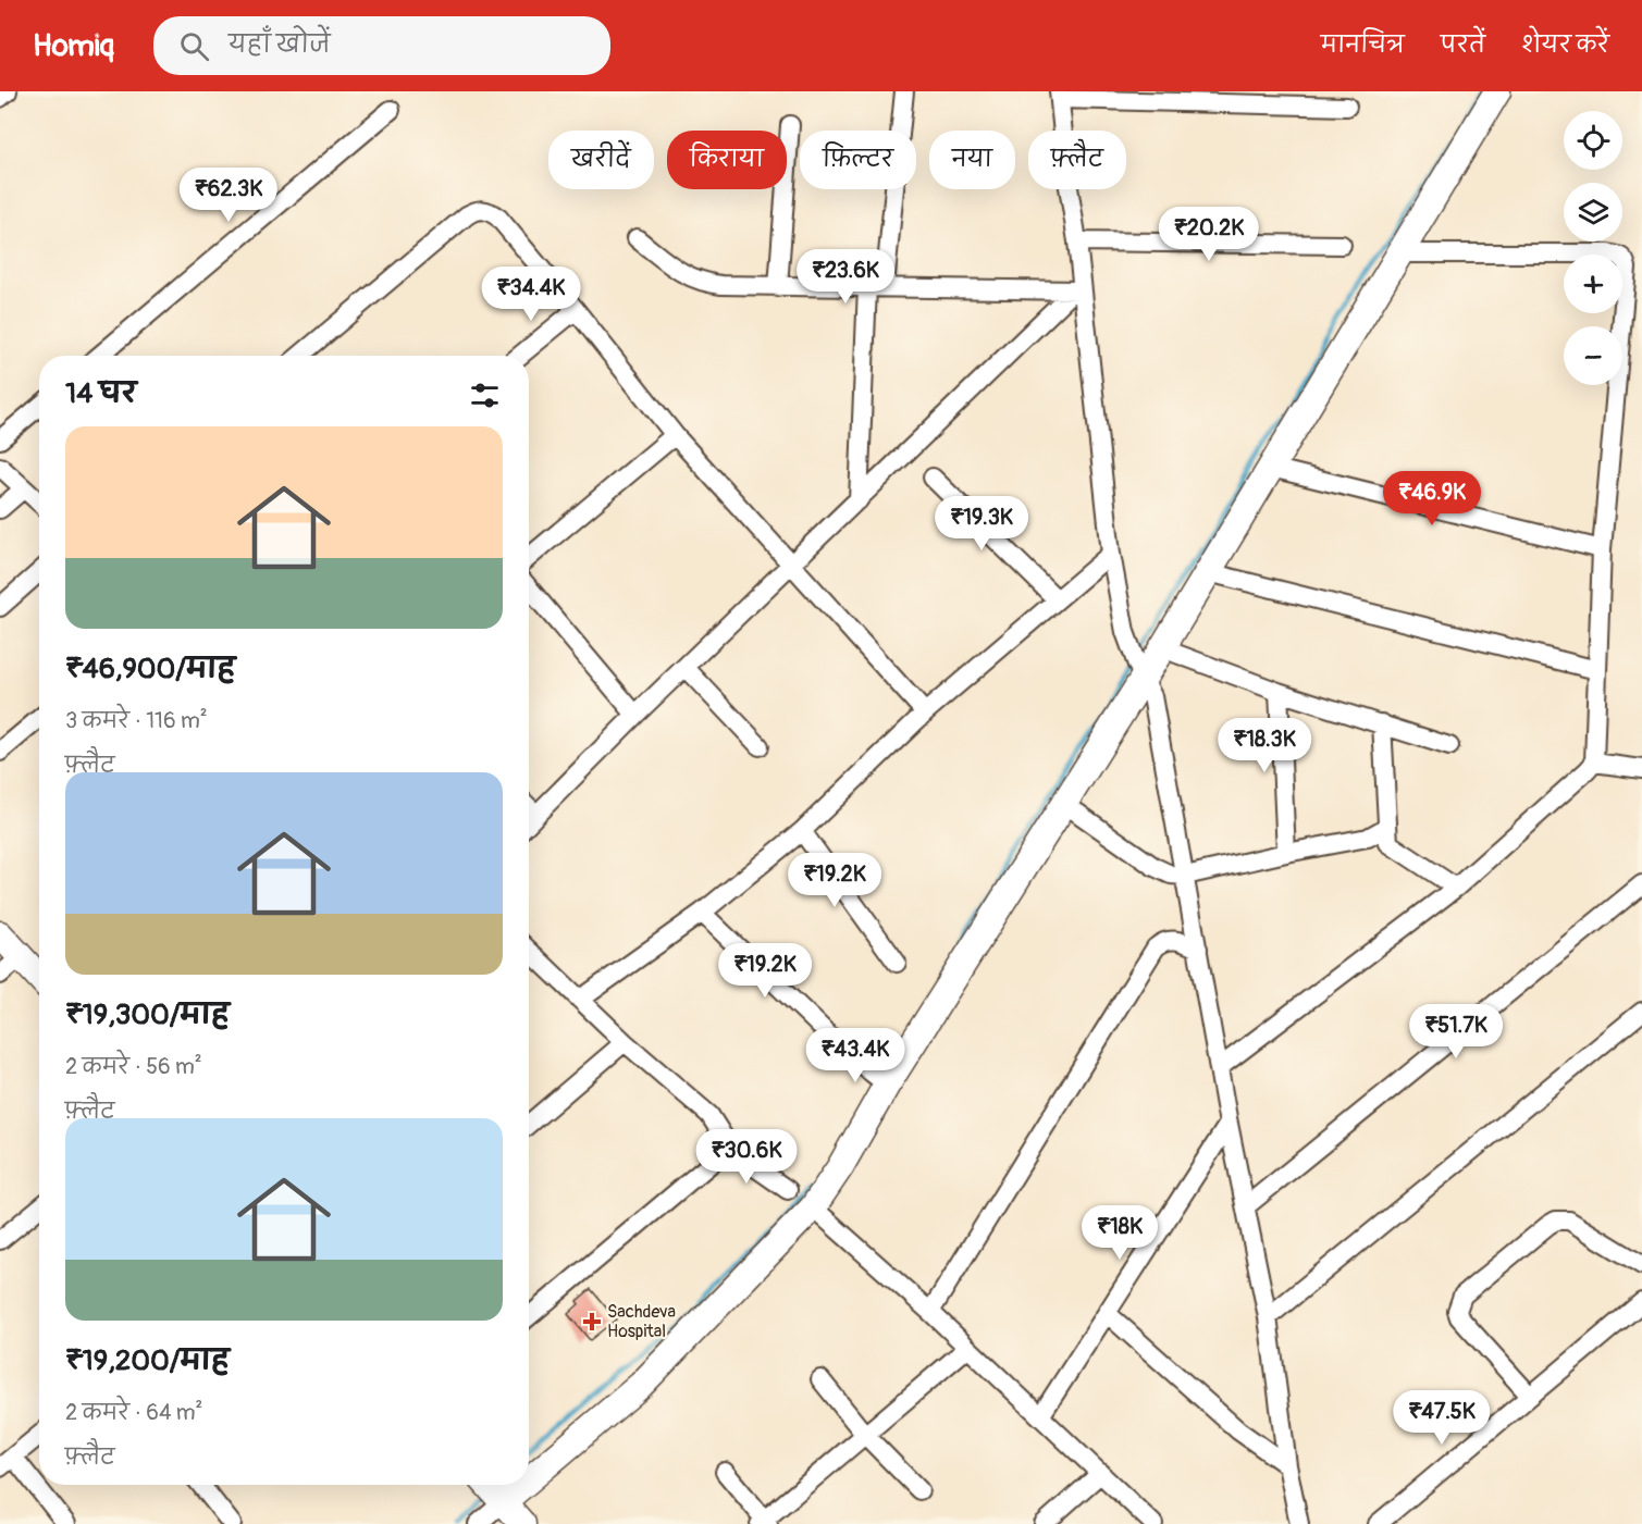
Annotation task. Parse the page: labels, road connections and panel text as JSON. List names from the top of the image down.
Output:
{
  "places": {
    "health": ["Sachdeva Hospital"]
  },
  "page": {
    "header": "Homiq",
    "search": "यहाँ खोजें",
    "nav": ["मानचित्र", "परतें", "शेयर करें"],
    "map_buttons": ["+", "−"],
    "chip": [
      "खरीदें",
      "किराया",
      "फ़िल्टर",
      "नया",
      "फ़्लैट"
    ],
    "price": [
      "₹62.3K",
      "₹20.2K",
      "₹23.6K",
      "₹34.4K",
      "₹46.9K",
      "₹19.3K",
      "₹18.3K",
      "₹19.2K",
      "₹19.2K",
      "₹51.7K",
      "₹43.4K",
      "₹30.6K",
      "₹18K",
      "₹47.5K"
    ],
    "heading": "14 घर",
    "list": [
      {
        "name": "₹46,900/माह",
        "note": "3 कमरे · 116 m² · फ़्लैट"
      },
      {
        "name": "₹19,300/माह",
        "note": "2 कमरे · 56 m² · फ़्लैट"
      },
      {
        "name": "₹19,200/माह",
        "note": "2 कमरे · 64 m² · फ़्लैट"
      }
    ]
  }
}
